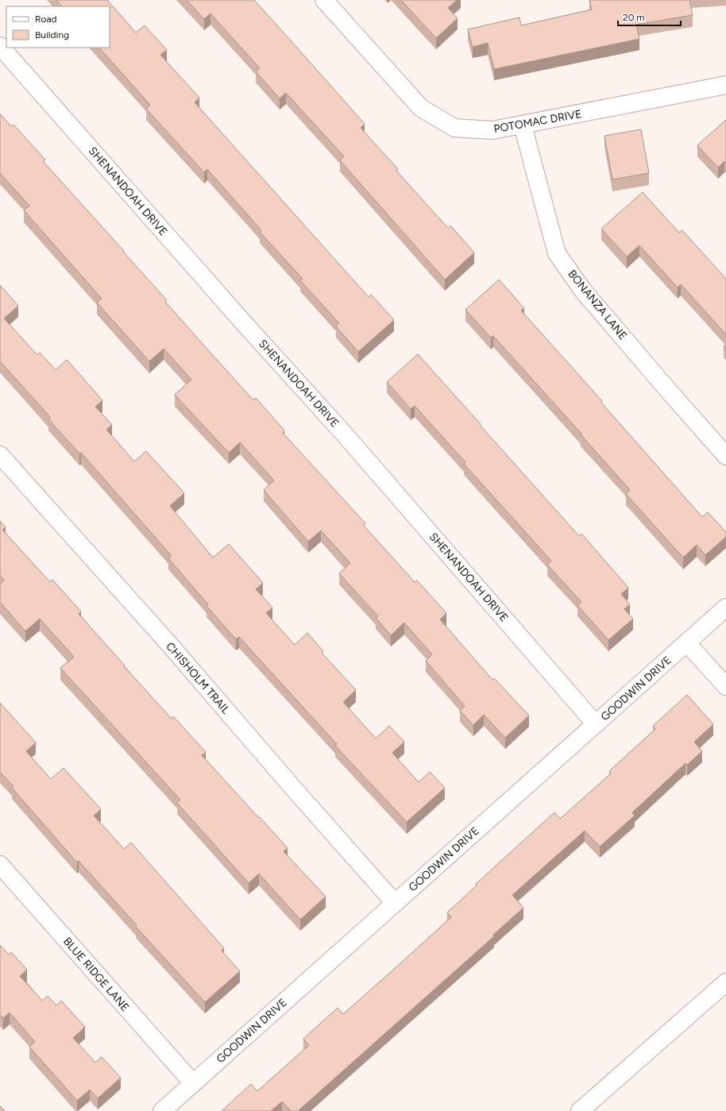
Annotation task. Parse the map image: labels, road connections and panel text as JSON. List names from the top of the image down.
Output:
{
  "streets": {
    "street": [
      "POTOMAC DRIVE",
      "SHENANDOAH DRIVE",
      "BONANZA LANE",
      "CHISHOLM TRAIL",
      "GOODWIN DRIVE",
      "BLUE RIDGE LANE"
    ]
  },
  "crossings": [
    ["POTOMAC DRIVE", "BONANZA LANE"],
    ["SHENANDOAH DRIVE", "GOODWIN DRIVE"],
    ["CHISHOLM TRAIL", "GOODWIN DRIVE"],
    ["GOODWIN DRIVE", "BLUE RIDGE LANE"]
  ],
  "legend": ["Road", "Building"],
  "scale_bar": "20 m"
}
